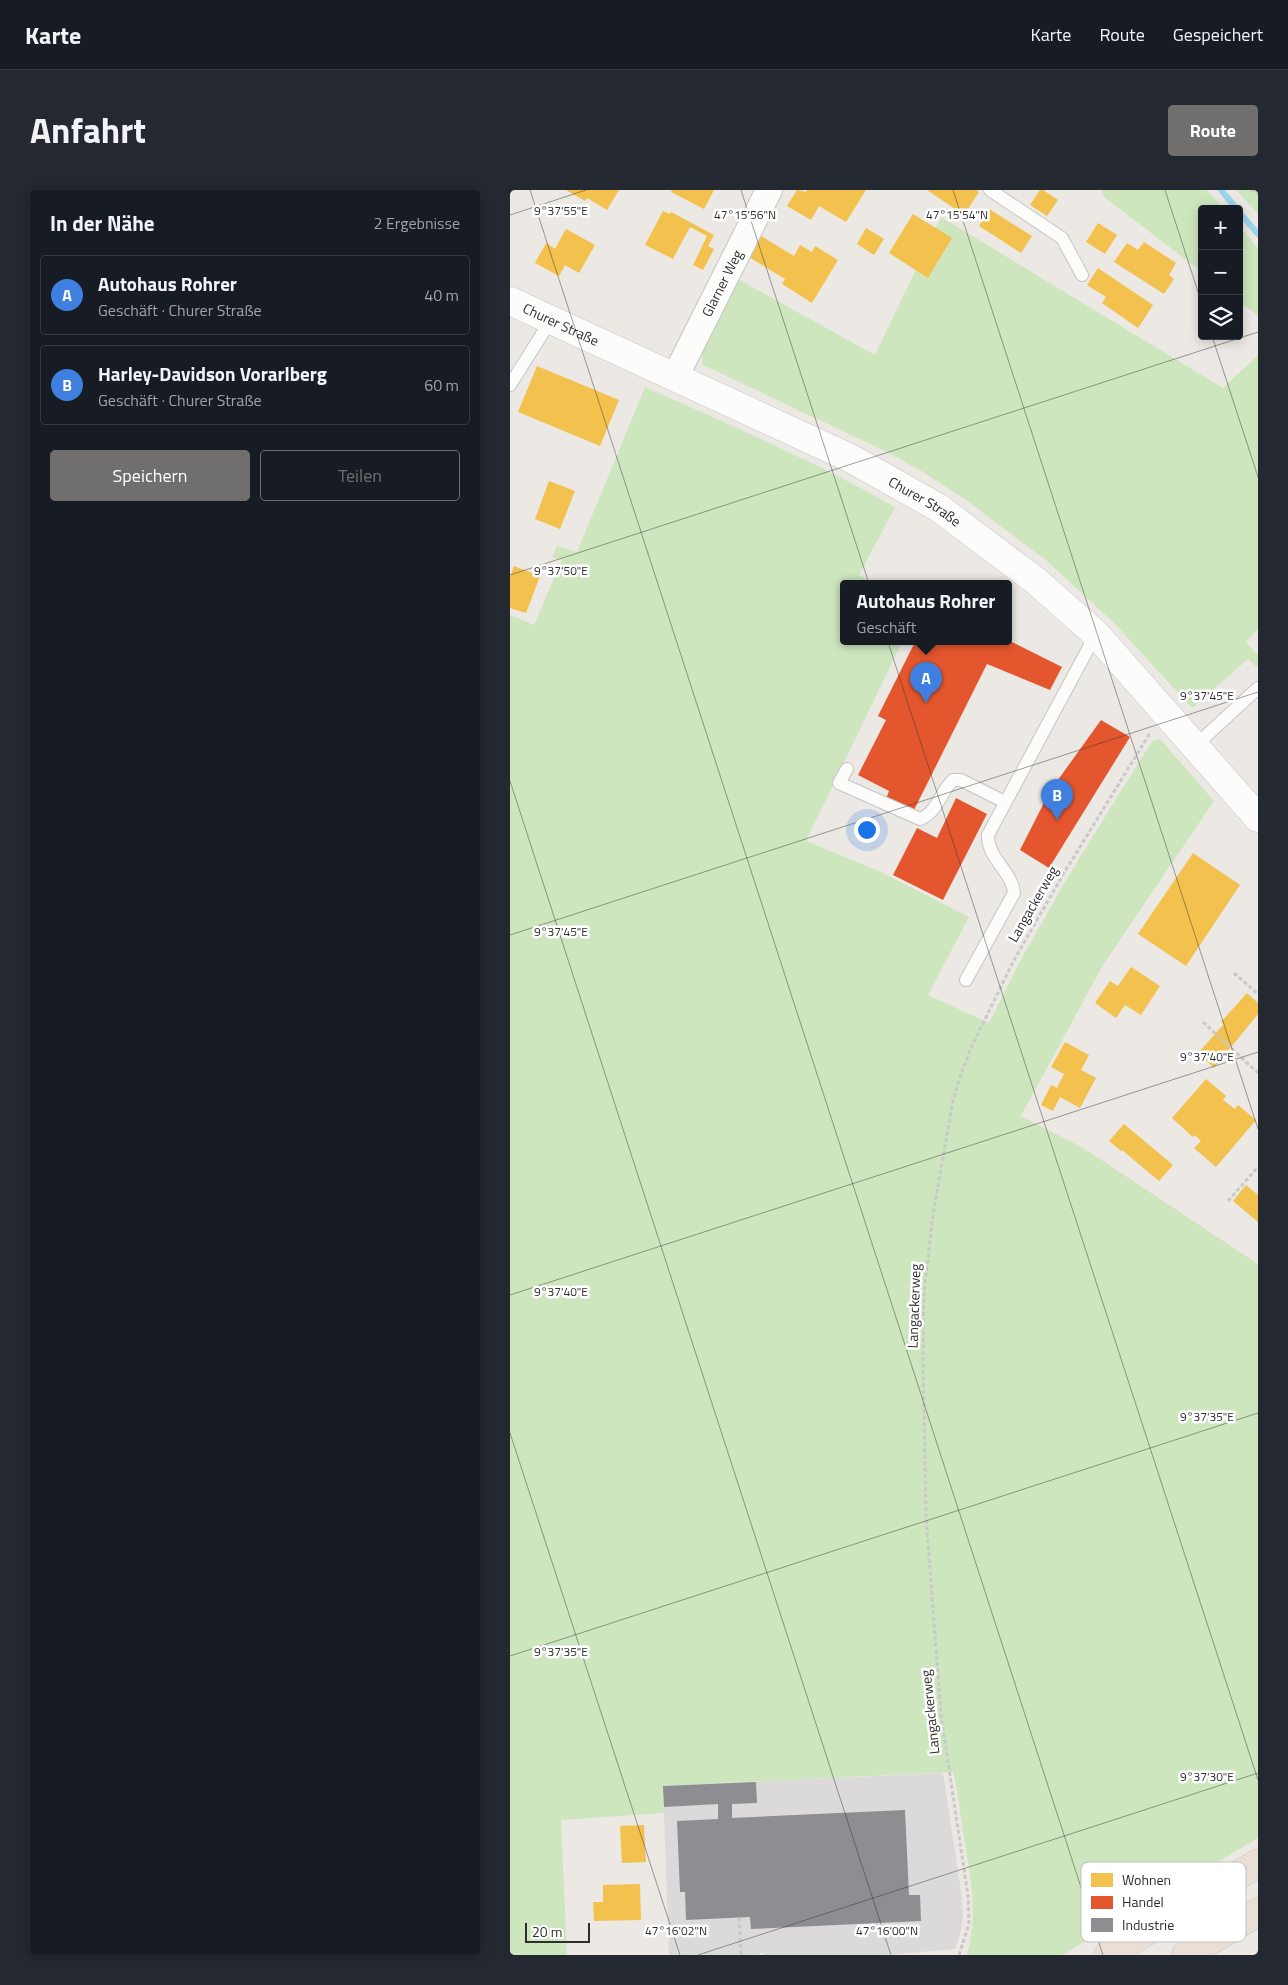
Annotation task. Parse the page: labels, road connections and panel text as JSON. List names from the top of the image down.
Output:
{
  "streets": {
    "main road": ["Churer Straße"],
    "street": ["Glarner Weg"],
    "path": ["Langackerweg"]
  },
  "crossings": [
    ["Glarner Weg", "Churer Straße"],
    ["Churer Straße", "Langackerweg"]
  ],
  "legend": ["Wohnen", "Handel", "Industrie"],
  "scale_bar": "20 m",
  "page": {
    "header": "Karte",
    "nav": ["Karte", "Route", "Gespeichert"],
    "title": "Anfahrt",
    "buttons": [
      "Route",
      ["Speichern", "Teilen"]
    ],
    "heading": ["In der Nähe", "2 Ergebnisse"],
    "map_buttons": ["+", "−"],
    "list": [
      {
        "mark": "A",
        "name": "Autohaus Rohrer",
        "note": "Geschäft · Churer Straße",
        "value": "40 m"
      },
      {
        "mark": "B",
        "name": "Harley-Davidson Vorarlberg",
        "note": "Geschäft · Churer Straße",
        "value": "60 m"
      }
    ],
    "popup": ["Autohaus Rohrer", "Geschäft"],
    "pins": ["A", "B"],
    "scale": "20 m"
  },
  "coordinates": [
    "9°37'55\"E",
    "47°15'56\"N",
    "47°15'54\"N",
    "9°37'50\"E",
    "9°37'45\"E",
    "9°37'40\"E",
    "9°37'35\"E",
    "9°37'30\"E",
    "47°16'02\"N",
    "47°16'00\"N"
  ]
}
